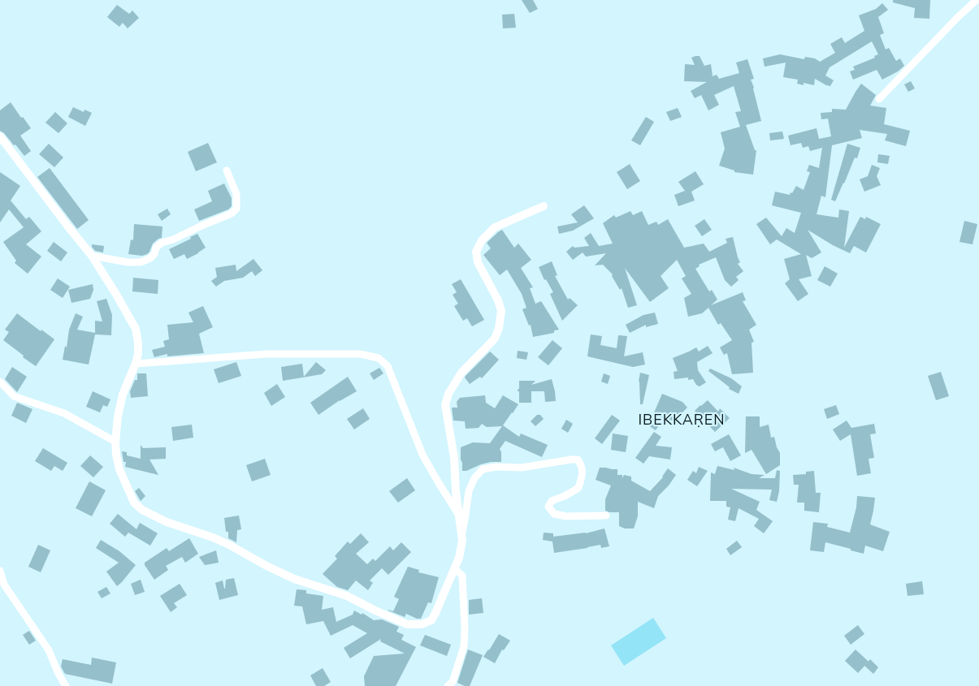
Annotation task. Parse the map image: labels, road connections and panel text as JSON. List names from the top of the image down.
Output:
{
  "districts": ["IBEKKAṚEN"]
}
